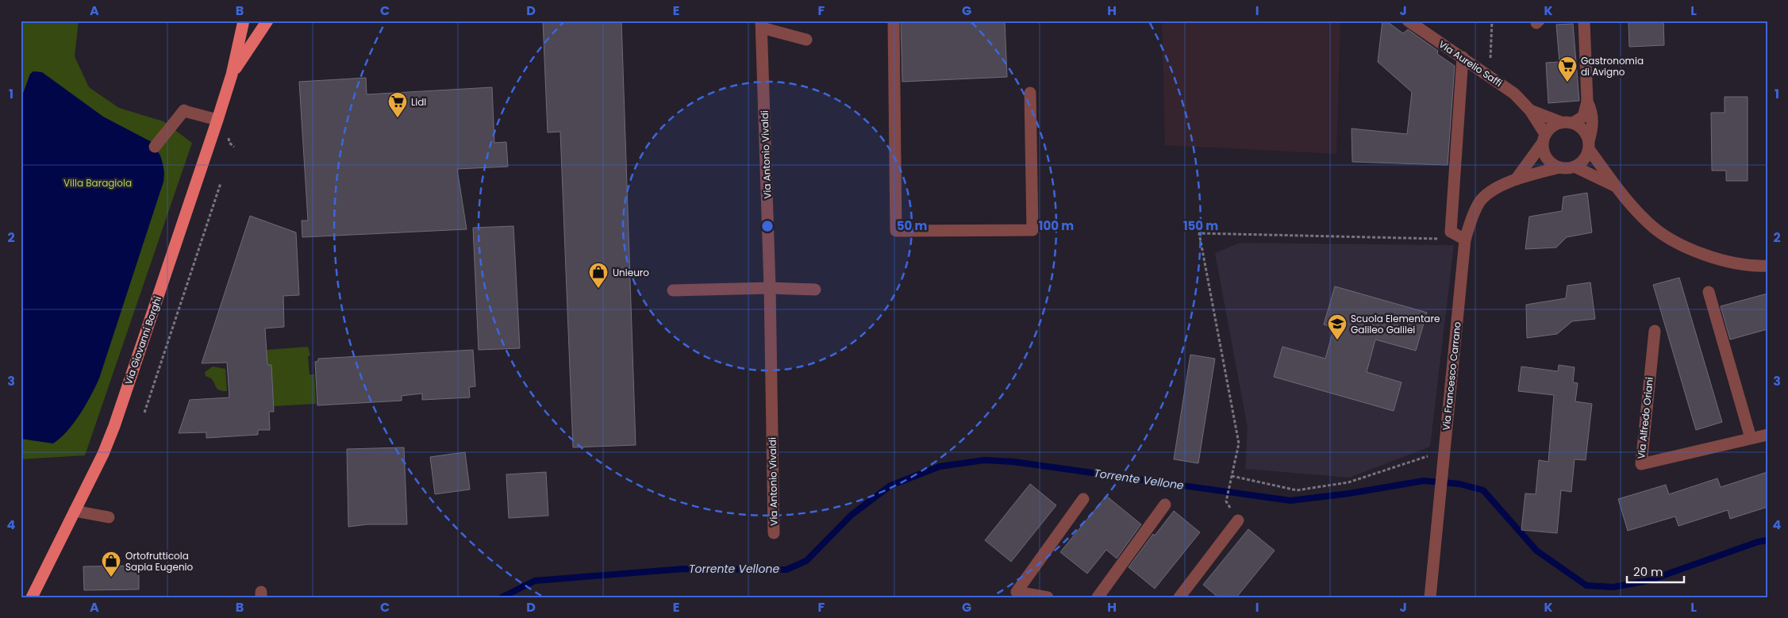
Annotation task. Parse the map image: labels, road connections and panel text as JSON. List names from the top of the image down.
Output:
{
  "streets": {
    "main road": ["Via Giovanni Borghi"],
    "street": [
      "Via Aurelio Saffi",
      "Via Antonio Vivaldi",
      "Via Francesco Carrano",
      "Via Alfredo Oriani"
    ]
  },
  "crossings": [
    ["Via Aurelio Saffi", "Via Francesco Carrano"]
  ],
  "water": ["Torrente Vellone"],
  "parks": ["Villa Baragiola"],
  "places": {
    "supermarket": ["Gastronomia di Avigno", "Lidl"],
    "shop": ["Unieuro", "Ortofrutticola Sapia Eugenio"],
    "school or university": ["Scuola Elementare Galileo Galilei"]
  },
  "scale_bar": "20 m",
  "grid": {
    "columns": [
      "A",
      "B",
      "C",
      "D",
      "E",
      "F",
      "G",
      "H",
      "I",
      "J",
      "K",
      "L"
    ],
    "rows": [
      "1",
      "2",
      "3",
      "4"
    ]
  },
  "rings": ["50 m", "100 m", "150 m"]
}
